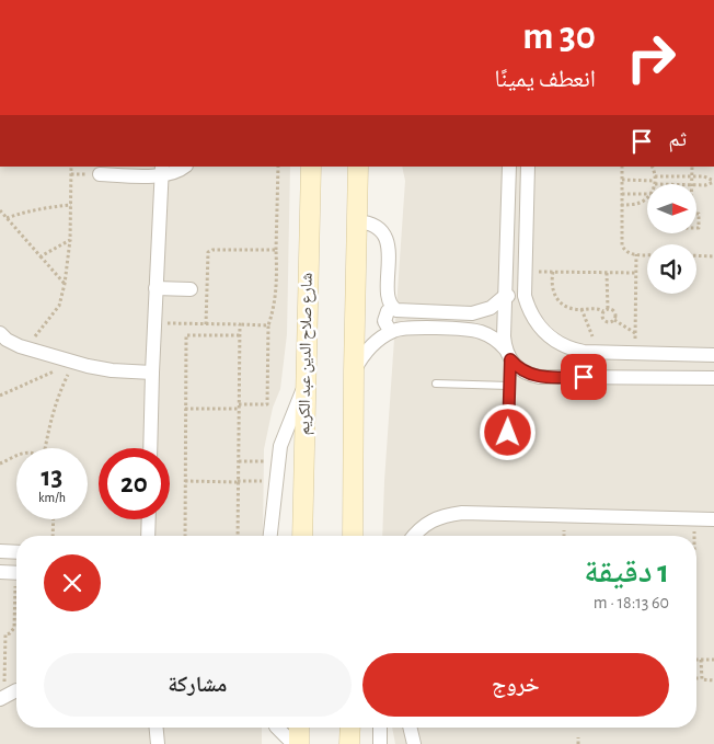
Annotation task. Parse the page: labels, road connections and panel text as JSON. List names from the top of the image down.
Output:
{
  "streets": {
    "main road": ["شارع صلاح الدين عبد الكريم"]
  },
  "north": "right",
  "page": {
    "turn": ["30 m", "انعطف يمينًا"],
    "then": "ثم",
    "speed": "13 km/h",
    "limit": "20",
    "heading": ["1 دقيقة", "60 m · 18:13"],
    "buttons": ["خروج", "مشاركة"]
  }
}
